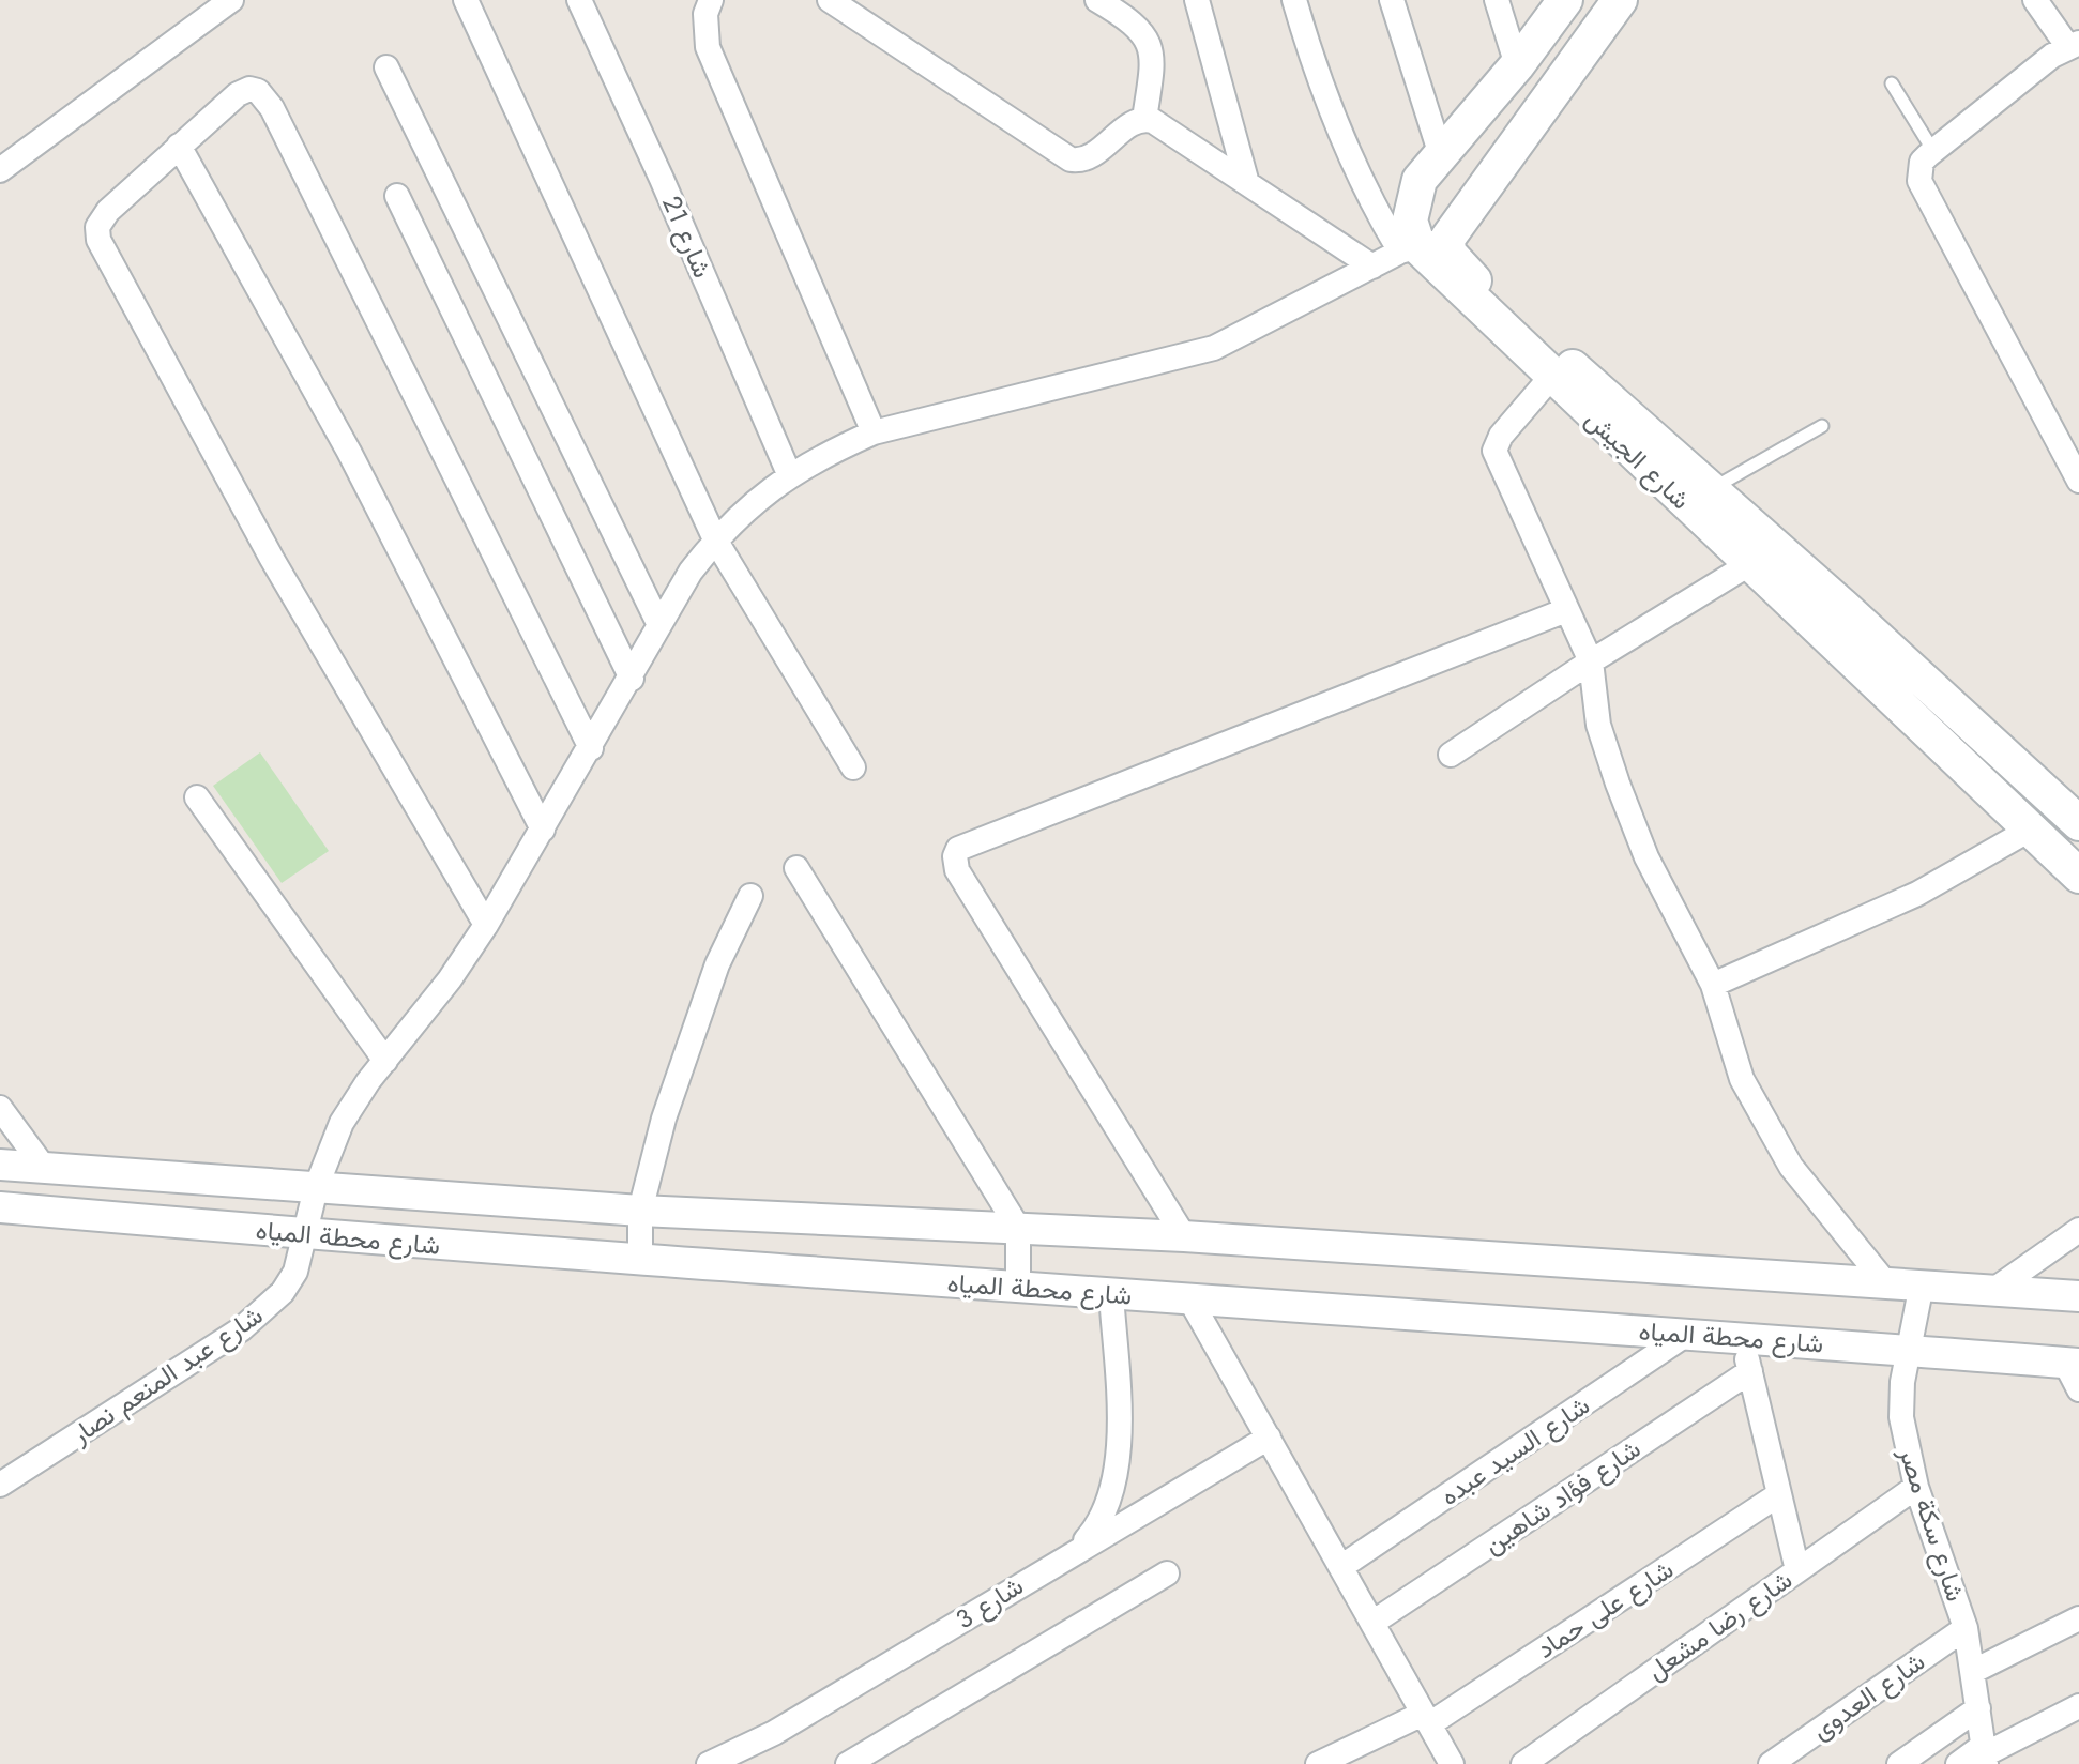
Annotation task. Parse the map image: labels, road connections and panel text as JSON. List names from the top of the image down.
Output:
{
  "streets": {
    "main road": ["شارع الجيش"],
    "street": [
      "شارع 21",
      "شارع محطة المياه",
      "شارع عبد المنعم نصار",
      "شارع السيد عبده",
      "شارع فؤاد شاهين",
      "شارع سكة مصر",
      "شارع 3",
      "شارع على حماد",
      "شارع رضا مشعل",
      "شارع العدوى"
    ]
  },
  "crossings": [
    ["شارع 21", "شارع عبد المنعم نصار"],
    ["شارع الجيش", "شارع عبد المنعم نصار"],
    ["شارع محطة المياه", "شارع عبد المنعم نصار"],
    ["شارع محطة المياه", "شارع السيد عبده"],
    ["شارع محطة المياه", "شارع سكة مصر"],
    ["شارع سكة مصر", "شارع رضا مشعل"],
    ["شارع سكة مصر", "شارع العدوى"]
  ]
}
